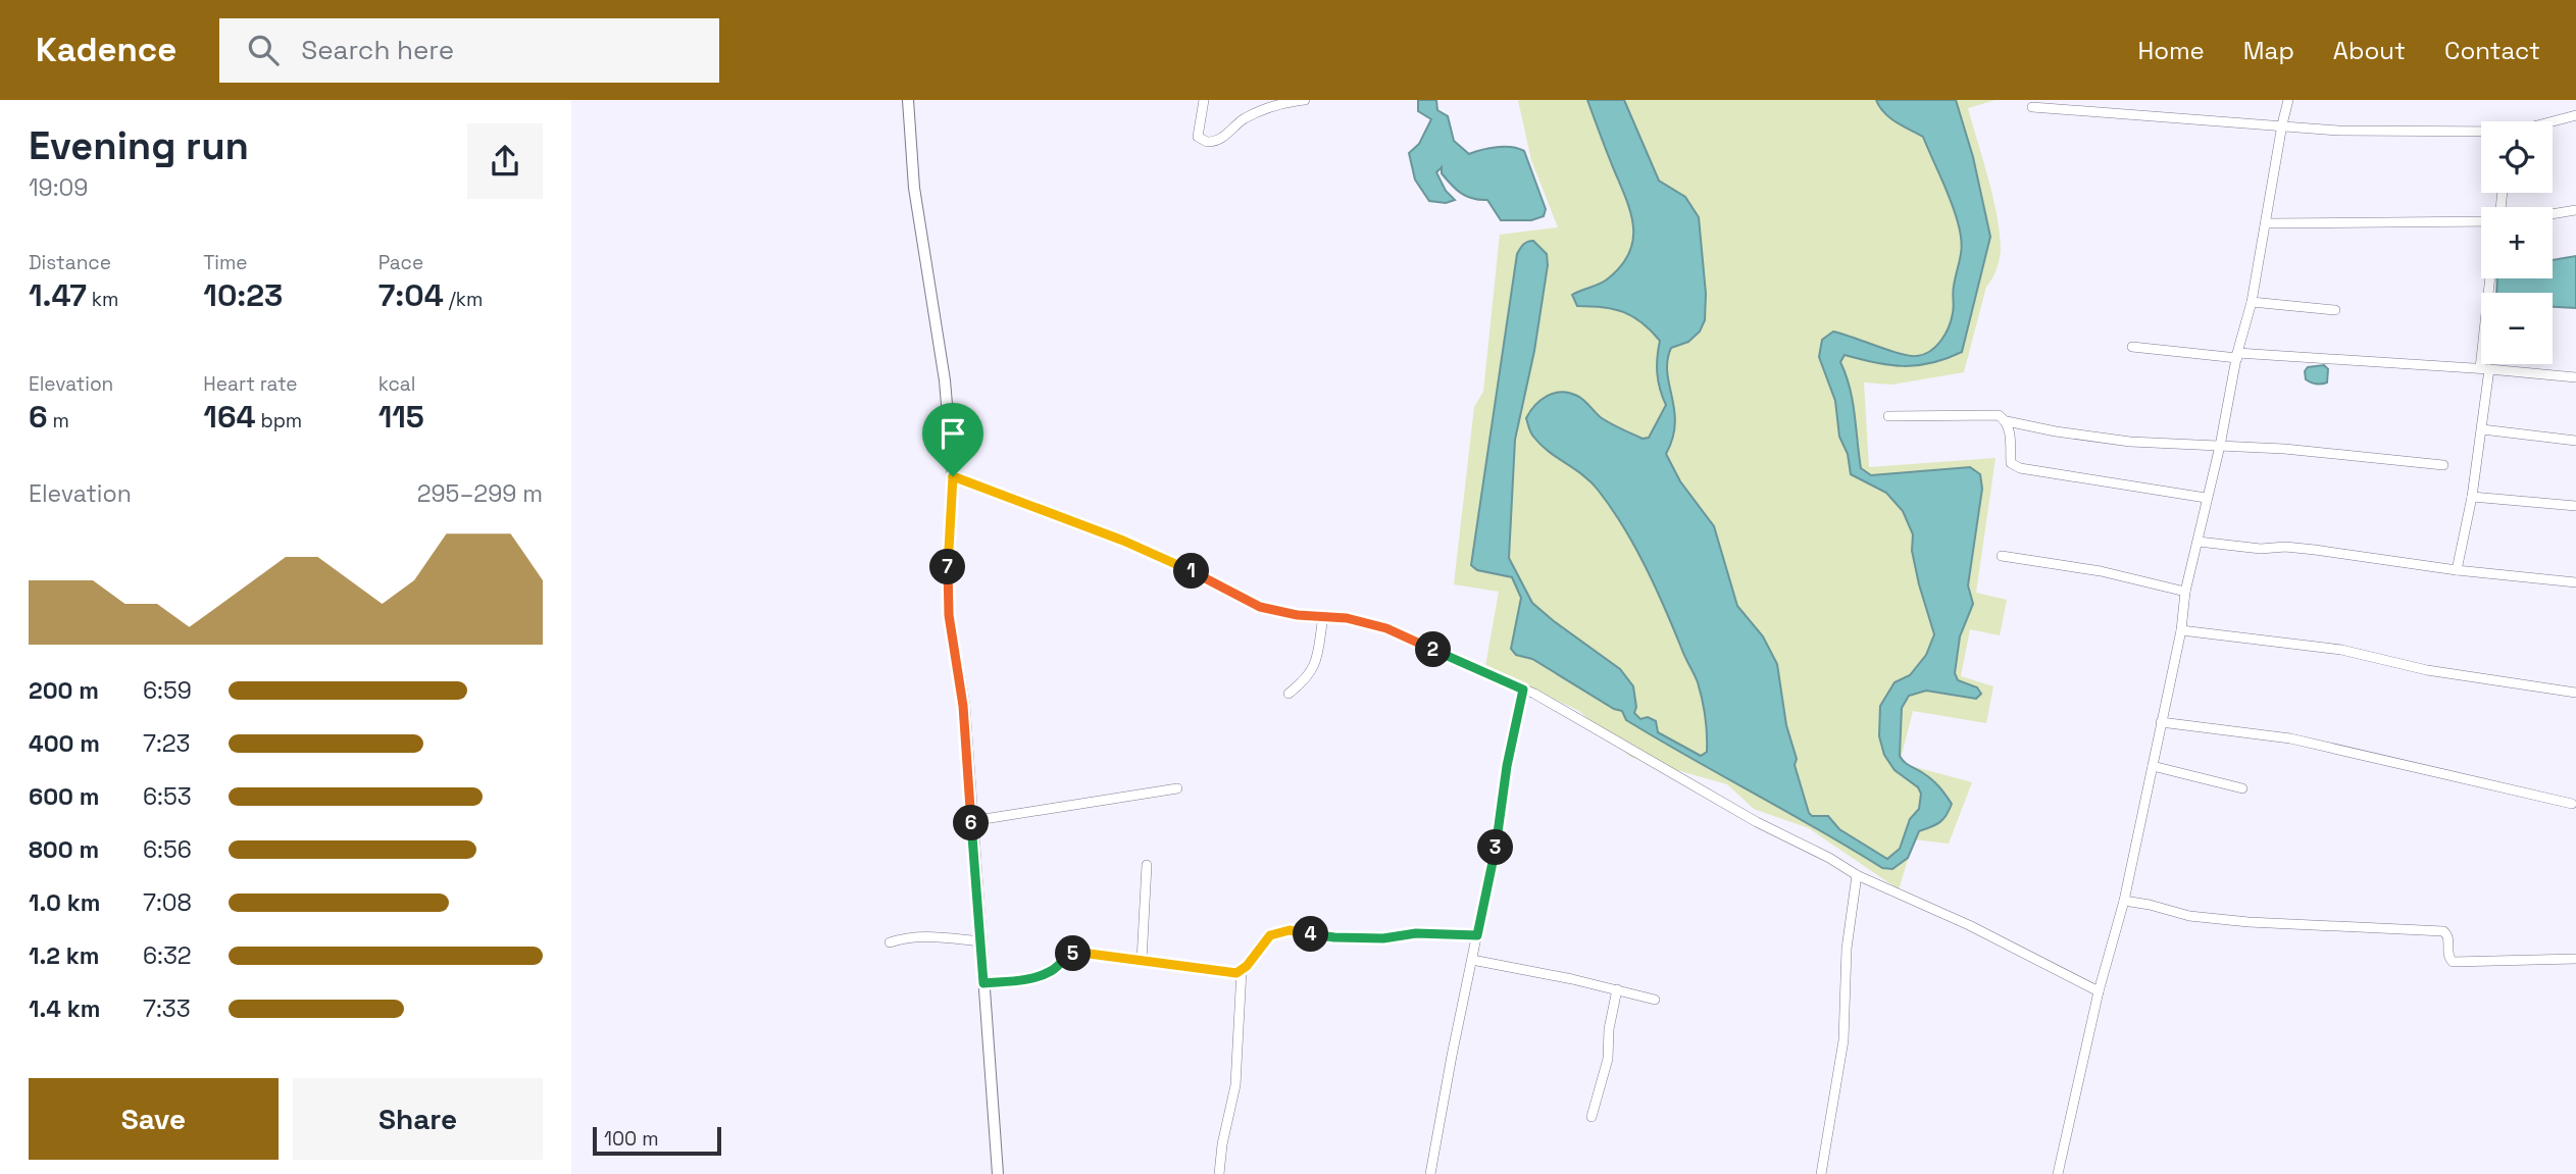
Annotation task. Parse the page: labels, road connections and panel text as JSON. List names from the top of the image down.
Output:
{
  "scale_bar": "100 m",
  "page": {
    "header": "Kadence",
    "search": "Search here",
    "nav": [
      "Home",
      "Map",
      "About",
      "Contact"
    ],
    "heading": ["Evening run", "19:09"],
    "map_buttons": ["+", "−"],
    "stats": [
      ["Distance", "1.47 km"],
      ["Time", "10:23"],
      ["Pace", "7:04 /km"],
      ["Elevation", "6 m"],
      ["Heart rate", "164 bpm"],
      ["kcal", "115"]
    ],
    "chart": ["Elevation", "295–299 m"],
    "pins": [
      "7",
      "1",
      "2",
      "6",
      "3",
      "4",
      "5"
    ],
    "list": [
      {
        "name": "200 m",
        "note": "6:59"
      },
      {
        "name": "400 m",
        "note": "7:23"
      },
      {
        "name": "600 m",
        "note": "6:53"
      },
      {
        "name": "800 m",
        "note": "6:56"
      },
      {
        "name": "1.0 km",
        "note": "7:08"
      },
      {
        "name": "1.2 km",
        "note": "6:32"
      },
      {
        "name": "1.4 km",
        "note": "7:33"
      }
    ],
    "buttons": ["Save", "Share"],
    "scale": "100 m"
  }
}
